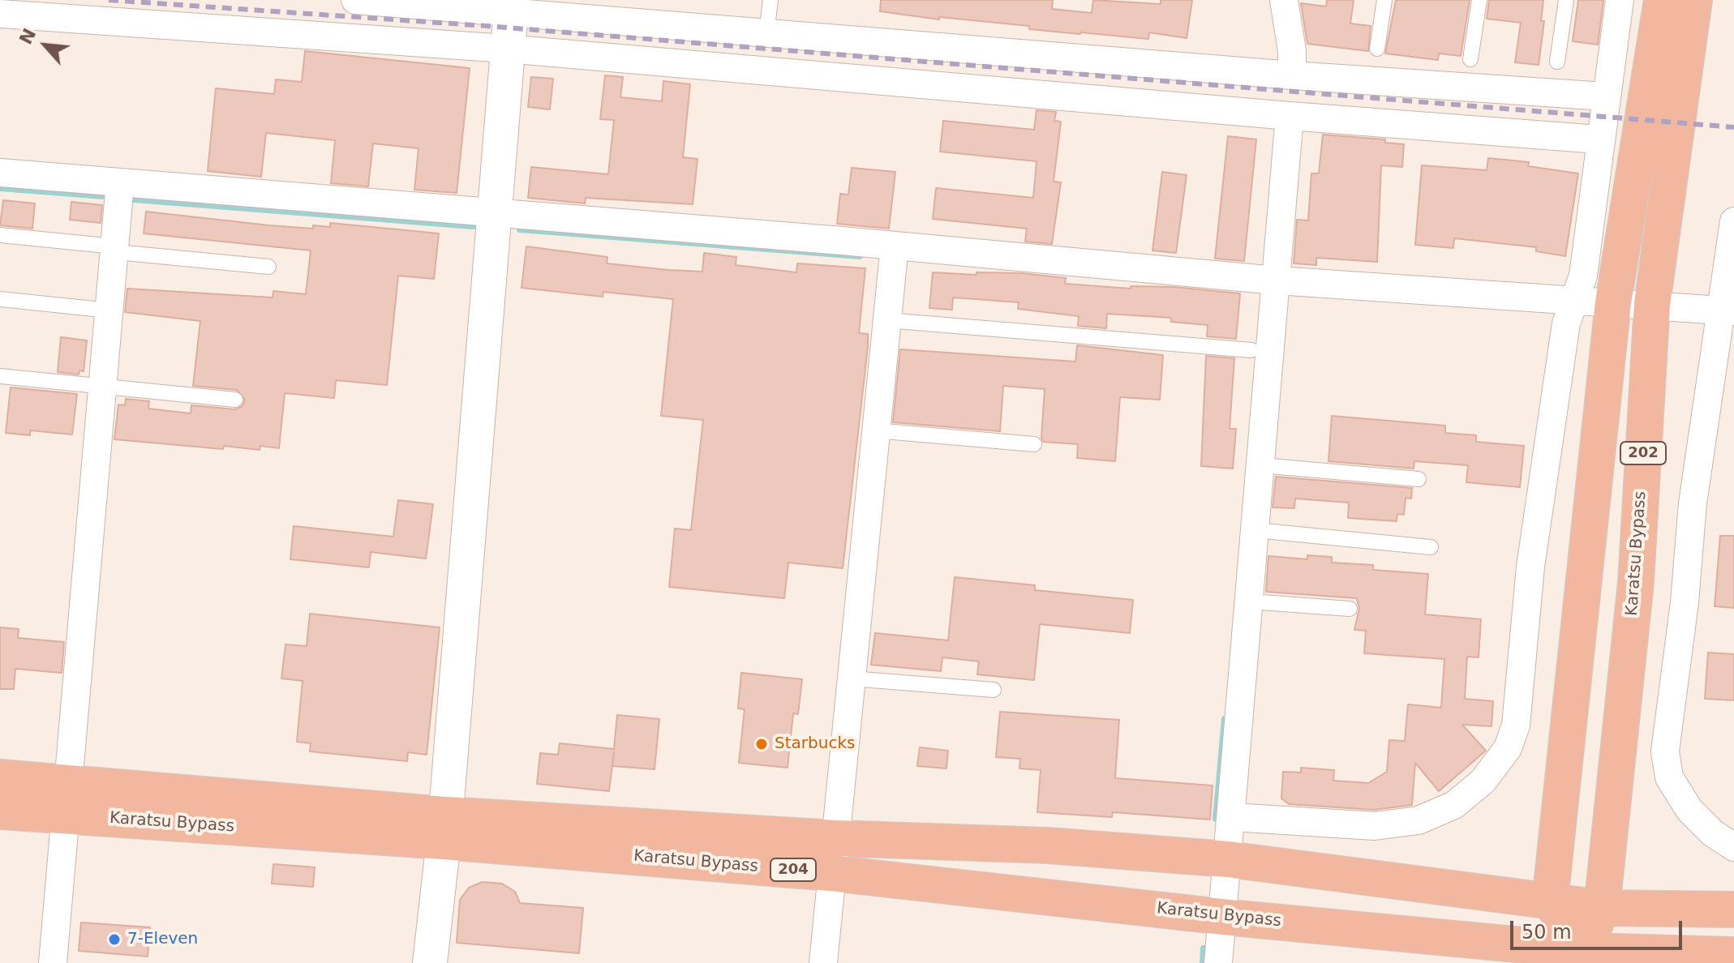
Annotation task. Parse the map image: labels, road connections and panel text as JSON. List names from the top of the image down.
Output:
{
  "streets": {
    "highway": ["202", "Karatsu Bypass", "204"]
  },
  "crossings": [
    ["202", "Karatsu Bypass"]
  ],
  "places": ["Starbucks", "7-Eleven"],
  "scale_bar": "50 m",
  "north": "top left"
}
